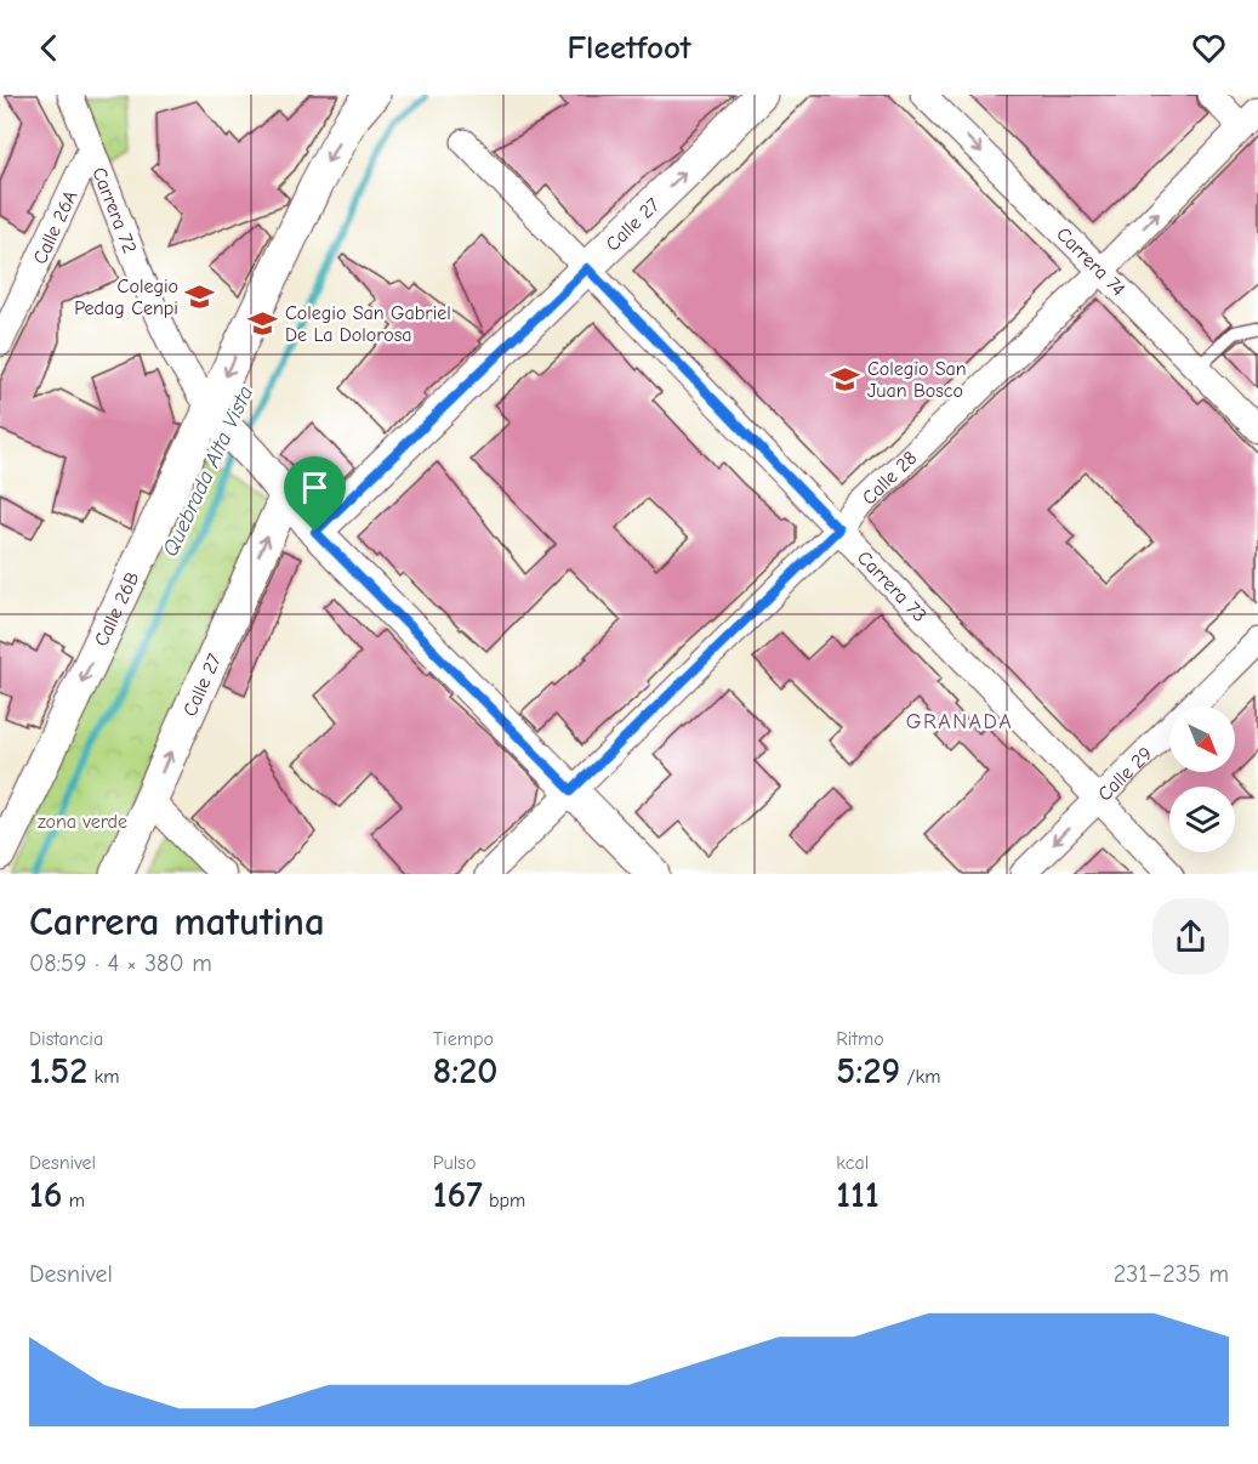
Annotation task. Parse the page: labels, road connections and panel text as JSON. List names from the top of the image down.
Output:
{
  "streets": {
    "street": [
      "Carrera 72",
      "Calle 27",
      "Calle 26A",
      "Carrera 74",
      "Calle 28",
      "Carrera 73",
      "Calle 26B",
      "Calle 29"
    ]
  },
  "crossings": [
    ["Carrera 72", "Calle 27"],
    ["Carrera 72", "Calle 26A"],
    ["Carrera 72", "Calle 28"],
    ["Carrera 72", "Calle 26B"],
    ["Calle 27", "Carrera 73"],
    ["Carrera 74", "Calle 28"],
    ["Calle 28", "Carrera 73"],
    ["Carrera 73", "Calle 29"]
  ],
  "one_way": ["Calle 27", "Carrera 74", "Calle 26B"],
  "districts": ["GRANADA"],
  "water": ["Quebrada Alta Vista"],
  "parks": ["zona verde"],
  "places": {
    "school or university": ["Colegio Pedag Cenpi", "Colegio San Gabriel De La Dolorosa", "Colegio San Juan Bosco"]
  },
  "north": "bottom right",
  "page": {
    "header": "Fleetfoot",
    "heading": ["Carrera matutina", "08:59 · 4 × 380 m"],
    "stats": [
      ["Distancia", "1.52 km"],
      ["Tiempo", "8:20"],
      ["Ritmo", "5:29 /km"],
      ["Desnivel", "16 m"],
      ["Pulso", "167 bpm"],
      ["kcal", "111"]
    ],
    "chart": ["Desnivel", "231–235 m"]
  }
}
